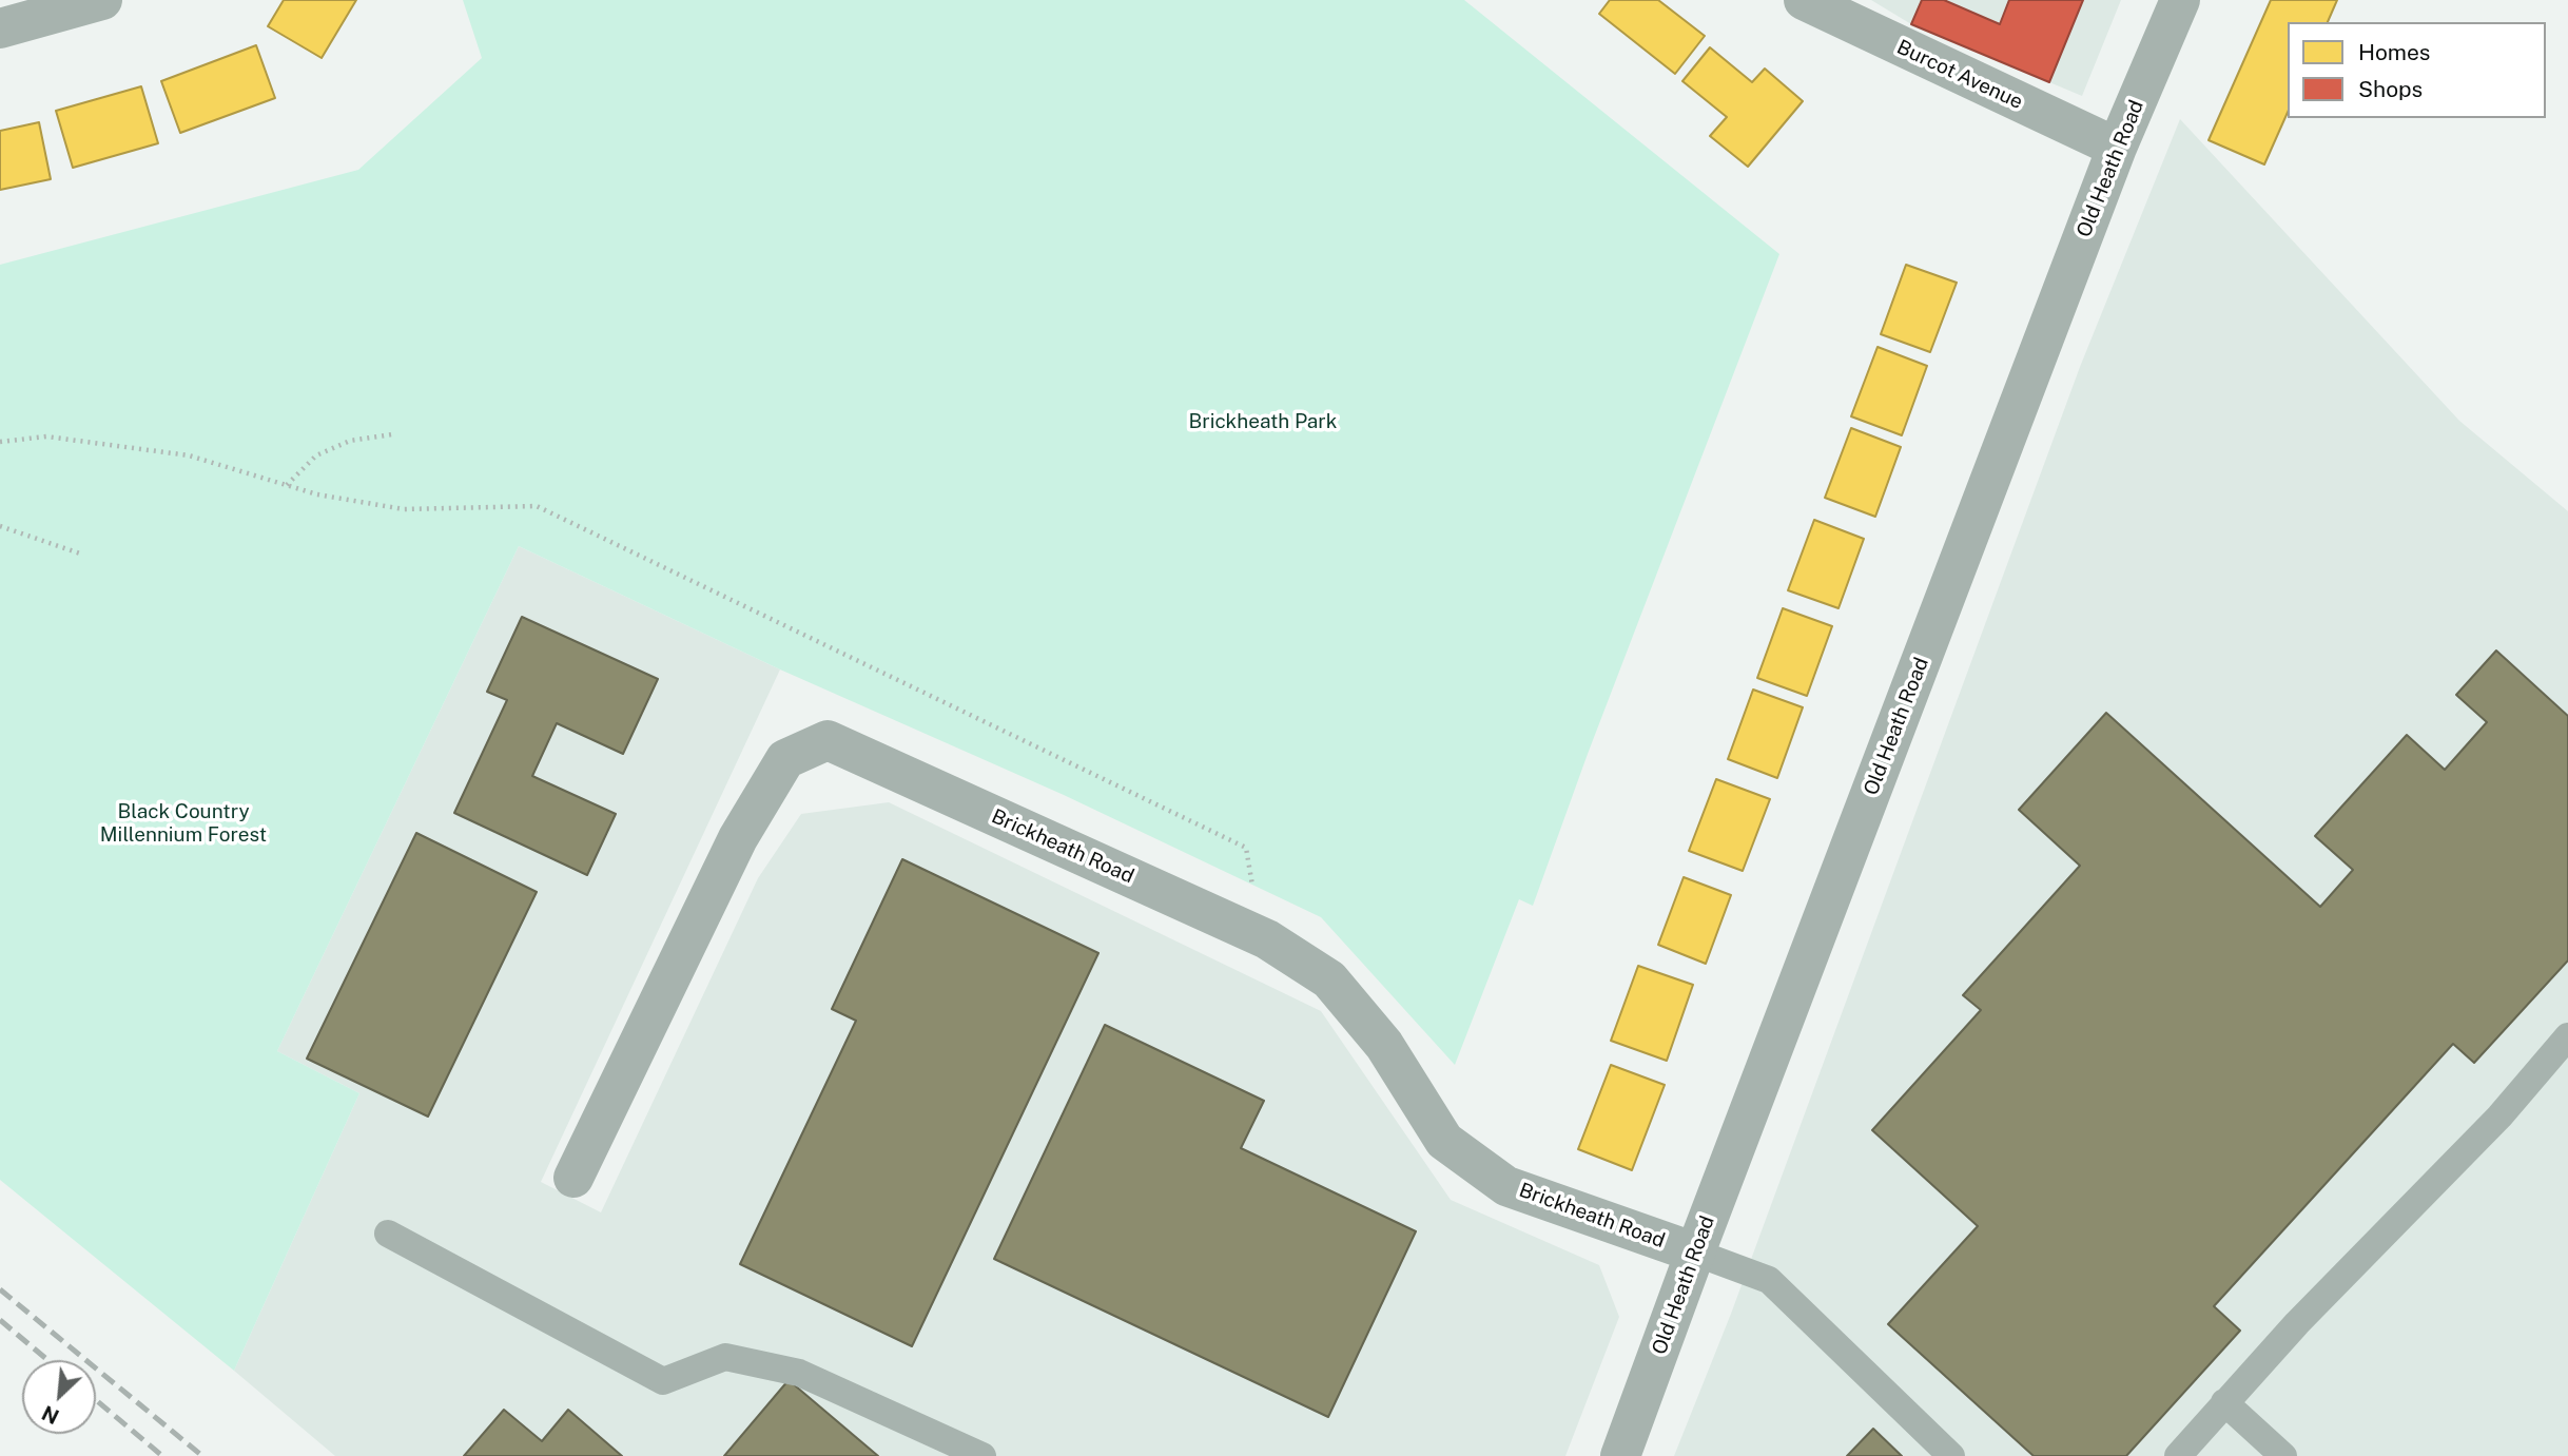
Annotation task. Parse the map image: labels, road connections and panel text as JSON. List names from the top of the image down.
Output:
{
  "streets": {
    "street": ["Burcot Avenue", "Old Heath Road", "Brickheath Road"]
  },
  "crossings": [
    ["Burcot Avenue", "Old Heath Road"],
    ["Old Heath Road", "Brickheath Road"]
  ],
  "parks": ["Brickheath Park", "Black Country Millennium Forest"],
  "legend": ["Homes", "Shops"],
  "north": "bottom left"
}
